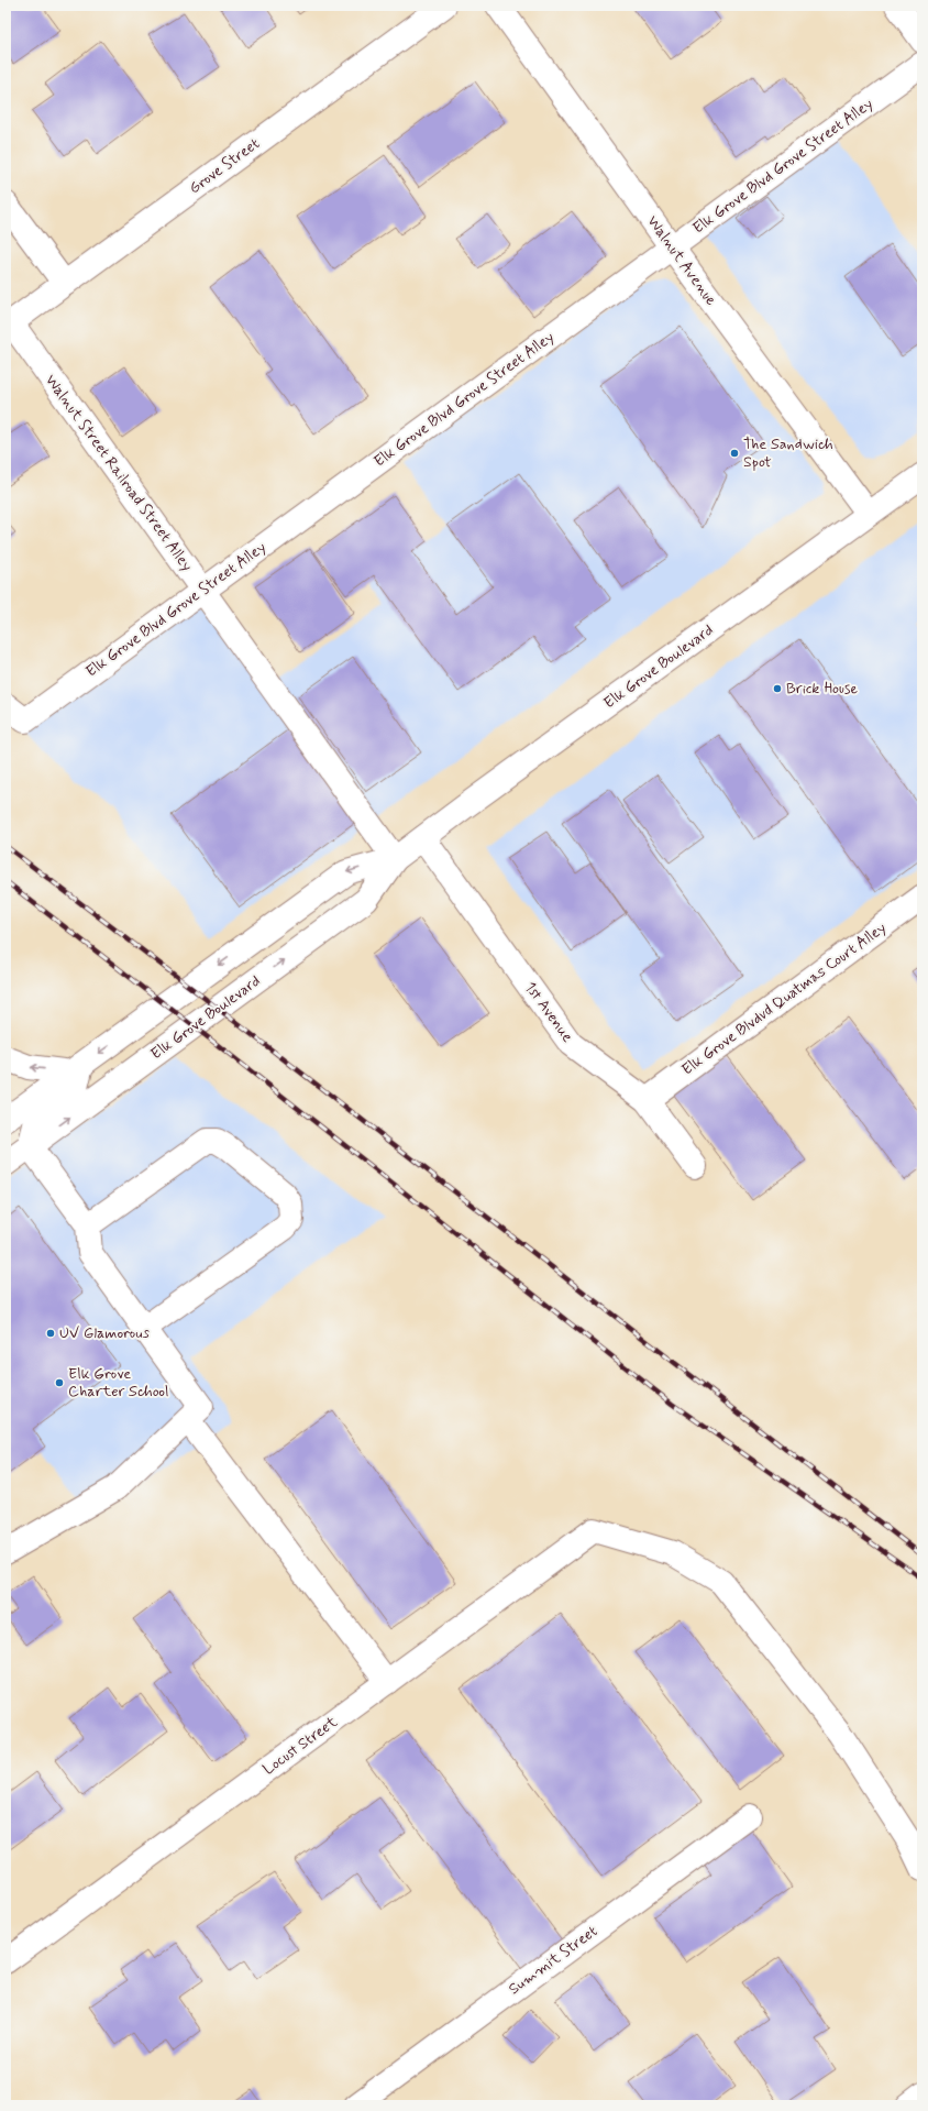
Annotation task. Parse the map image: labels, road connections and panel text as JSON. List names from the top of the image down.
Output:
{
  "streets": {
    "street": [
      "Grove Street",
      "Elk Grove Blvd Grove Street Alley",
      "Walnut Avenue",
      "Walnut Street Railroad Street Alley",
      "Elk Grove Boulevard",
      "Elk Grove Blvdvd Quatmas Court Alley",
      "1st Avenue",
      "Locust Street",
      "Summit Street"
    ]
  },
  "crossings": [
    ["Grove Street", "Walnut Street Railroad Street Alley"],
    ["Elk Grove Blvd Grove Street Alley", "Walnut Avenue"],
    ["Elk Grove Blvd Grove Street Alley", "Walnut Street Railroad Street Alley"],
    ["Walnut Avenue", "Elk Grove Boulevard"],
    ["Walnut Street Railroad Street Alley", "Elk Grove Boulevard"],
    ["Elk Grove Boulevard", "1st Avenue"],
    ["Elk Grove Blvdvd Quatmas Court Alley", "1st Avenue"]
  ],
  "places": [
    "The Sandwich Spot",
    "Brick House",
    "UV Glamorous",
    "Elk Grove Charter School"
  ]
}
